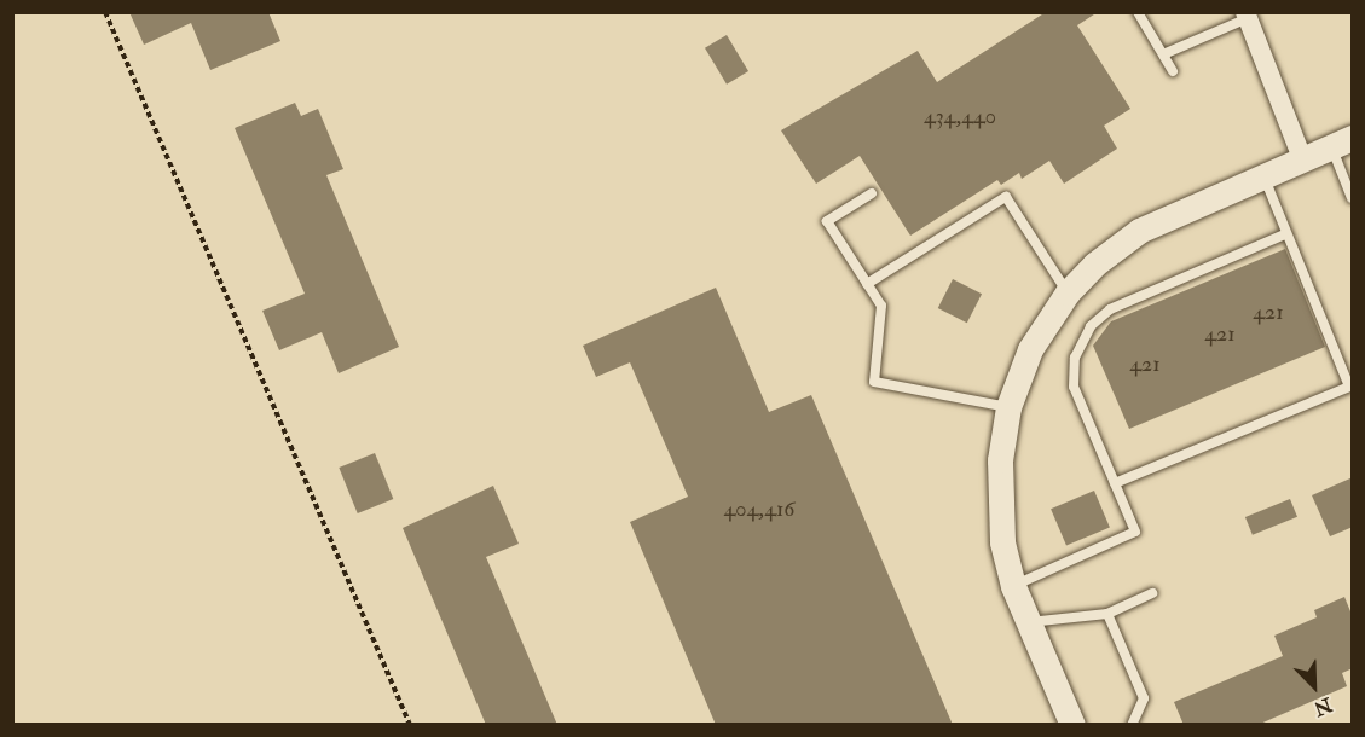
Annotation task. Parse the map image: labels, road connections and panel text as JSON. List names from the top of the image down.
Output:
{
  "house_numbers": [
    "434,440",
    "421",
    "421",
    "421",
    "404,416"
  ],
  "north": "bottom right"
}
